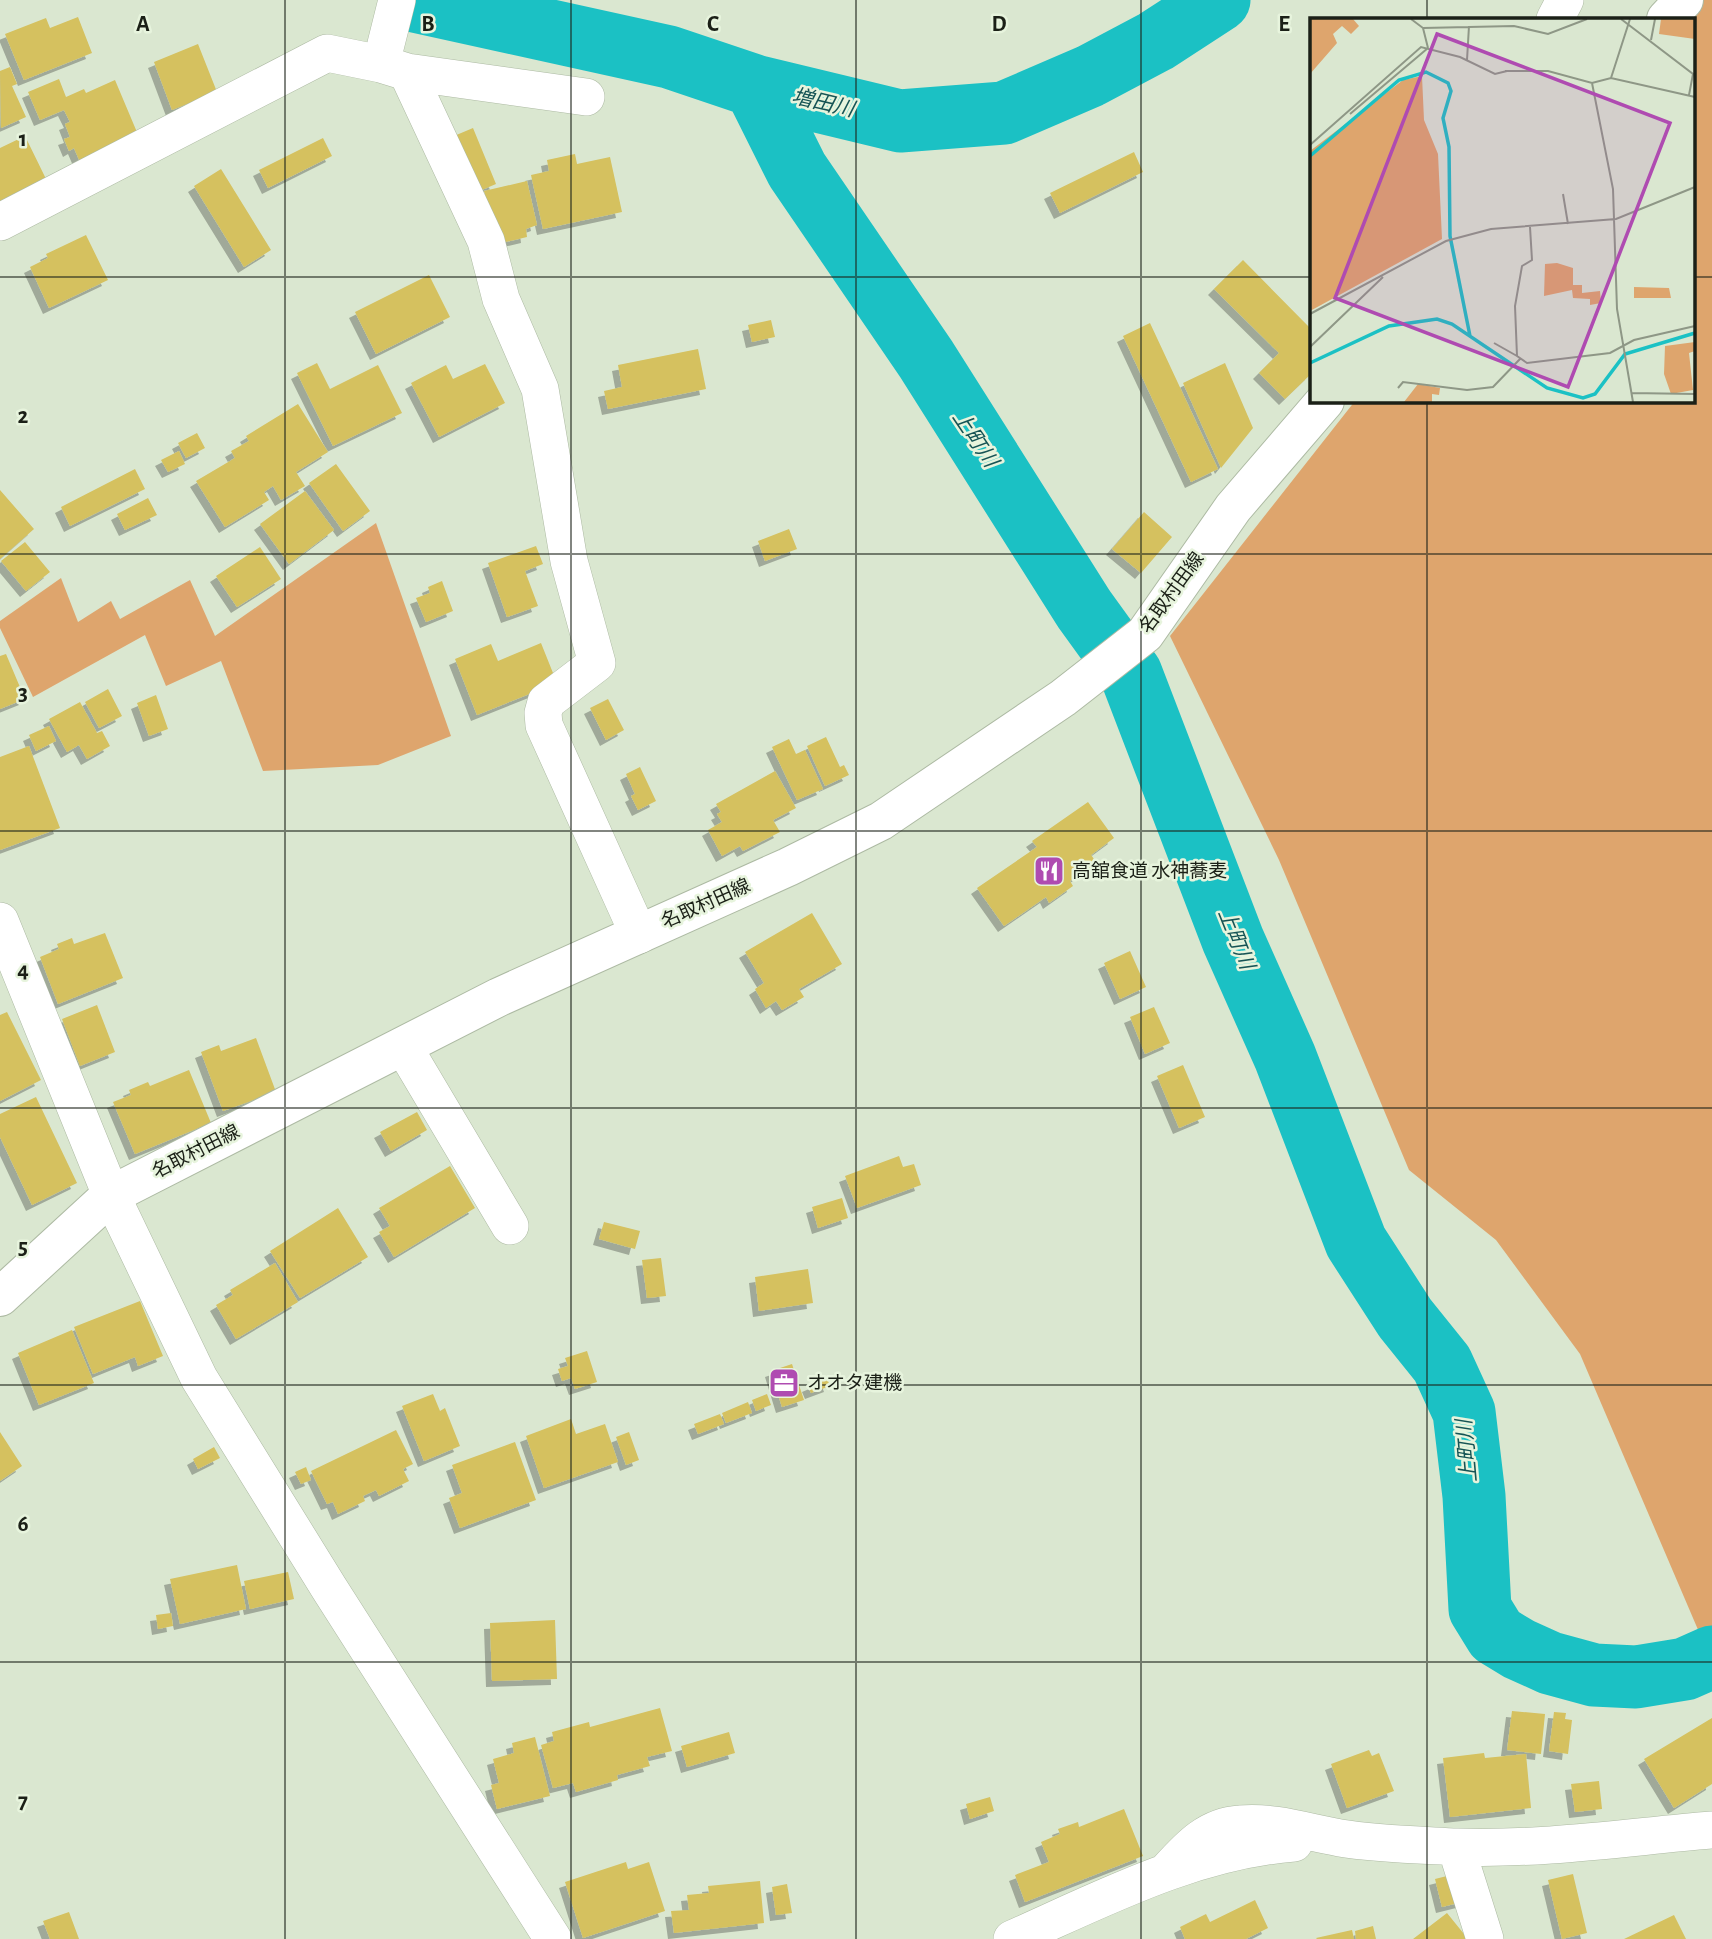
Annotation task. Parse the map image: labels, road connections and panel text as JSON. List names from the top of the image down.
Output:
{
  "streets": {
    "main road": ["名取村田線"]
  },
  "water": ["増田川", "上町川"],
  "places": {
    "restaurant": ["高舘食道 水神蕎麦"],
    "office": ["オオタ建機"]
  },
  "grid": {
    "columns": [
      "A",
      "B",
      "C",
      "D",
      "E"
    ],
    "rows": [
      "1",
      "2",
      "3",
      "4",
      "5",
      "6",
      "7"
    ]
  }
}
